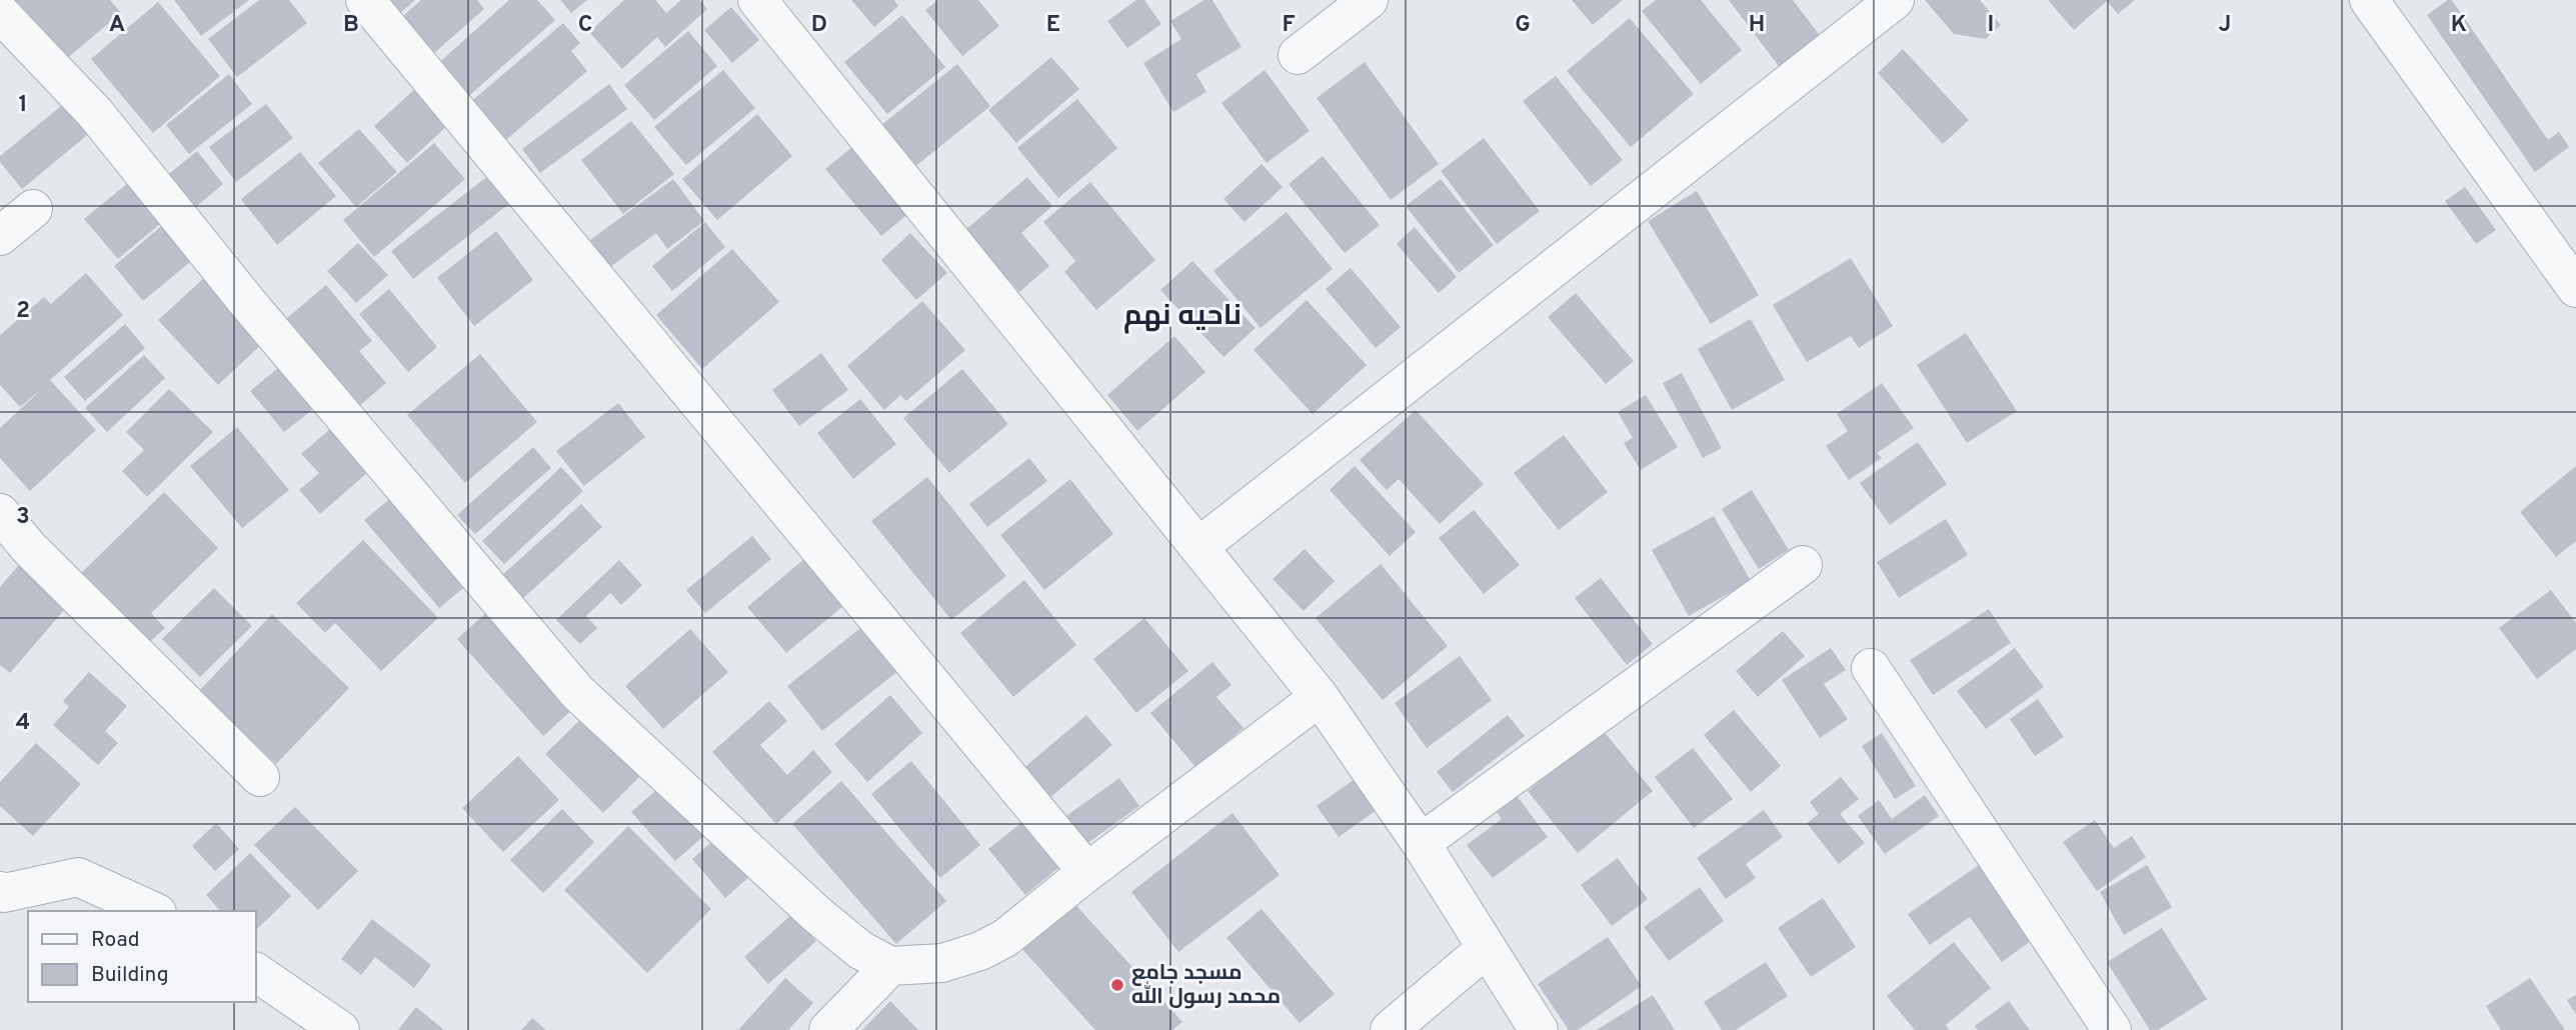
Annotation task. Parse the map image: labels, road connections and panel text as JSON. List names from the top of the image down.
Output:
{
  "districts": ["ناحیه نهم"],
  "places": ["مسجد جامع محمد رسول الله"],
  "legend": ["Road", "Building"],
  "grid": {
    "columns": [
      "A",
      "B",
      "C",
      "D",
      "E",
      "F",
      "G",
      "H",
      "I",
      "J",
      "K"
    ],
    "rows": [
      "1",
      "2",
      "3",
      "4"
    ]
  }
}
